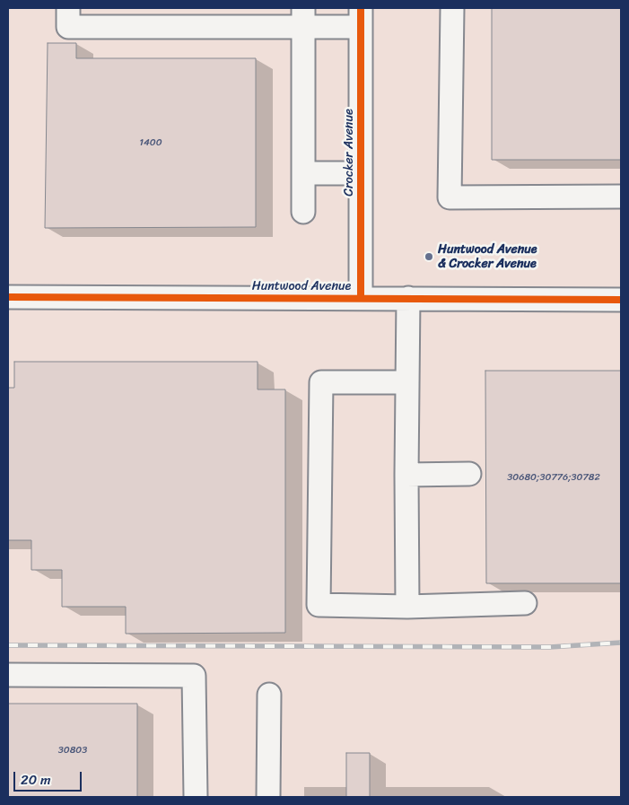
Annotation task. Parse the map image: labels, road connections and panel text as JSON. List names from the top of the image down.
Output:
{
  "streets": {
    "street": ["Crocker Avenue", "Huntwood Avenue"]
  },
  "crossings": [
    ["Crocker Avenue", "Huntwood Avenue"]
  ],
  "places": ["Huntwood Avenue & Crocker Avenue"],
  "house_numbers": ["1400", "30680;30776;30782", "30803"],
  "scale_bar": "20 m"
}
